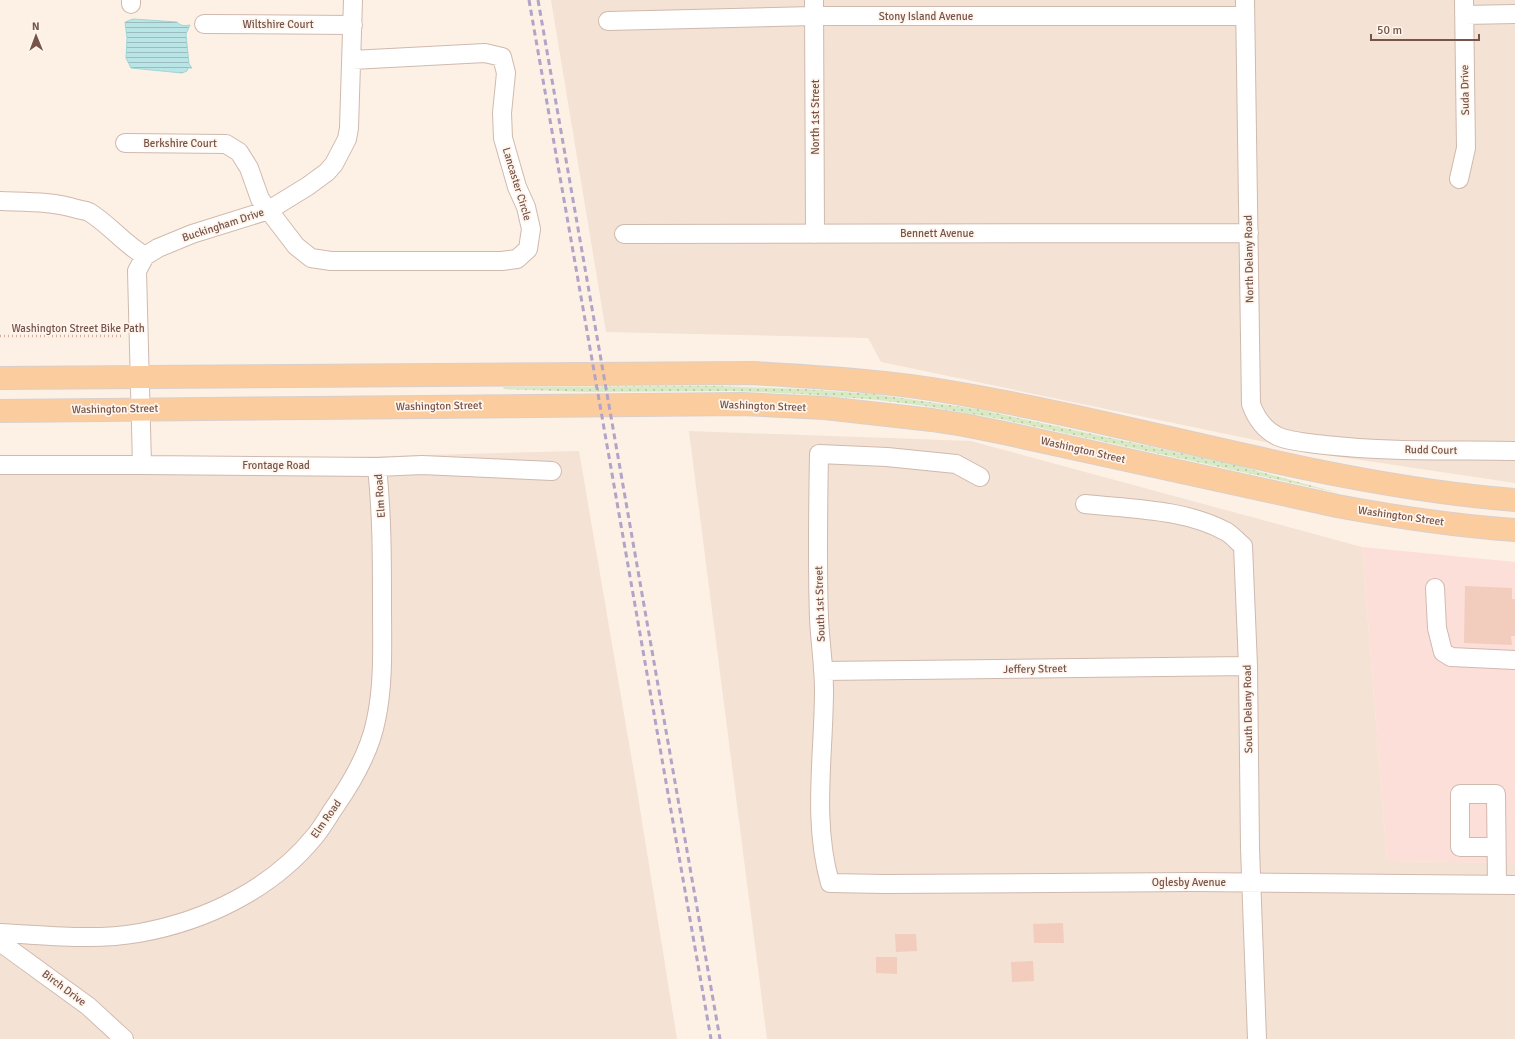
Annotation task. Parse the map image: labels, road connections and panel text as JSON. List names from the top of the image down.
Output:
{
  "streets": {
    "main road": ["Washington Street"],
    "street": [
      "Stony Island Avenue",
      "Wiltshire Court",
      "Suda Drive",
      "North 1st Street",
      "Berkshire Court",
      "Lancaster Circle",
      "Buckingham Drive",
      "Bennett Avenue",
      "North Delany Road",
      "Rudd Court",
      "Frontage Road",
      "Elm Road",
      "South 1st Street",
      "Jeffery Street",
      "South Delany Road",
      "Oglesby Avenue",
      "Birch Drive"
    ],
    "path": ["Washington Street Bike Path"]
  },
  "crossings": [
    ["Stony Island Avenue", "North 1st Street"],
    ["Stony Island Avenue", "North Delany Road"],
    ["Wiltshire Court", "Buckingham Drive"],
    ["North 1st Street", "Bennett Avenue"],
    ["Berkshire Court", "Lancaster Circle"],
    ["Berkshire Court", "Buckingham Drive"],
    ["Lancaster Circle", "Buckingham Drive"],
    ["Bennett Avenue", "North Delany Road"],
    ["North Delany Road", "Rudd Court"],
    ["Frontage Road", "Elm Road"],
    ["South 1st Street", "Jeffery Street"],
    ["South 1st Street", "Oglesby Avenue"],
    ["Jeffery Street", "South Delany Road"],
    ["South Delany Road", "Oglesby Avenue"]
  ],
  "scale_bar": "50 m",
  "north": "top"
}
